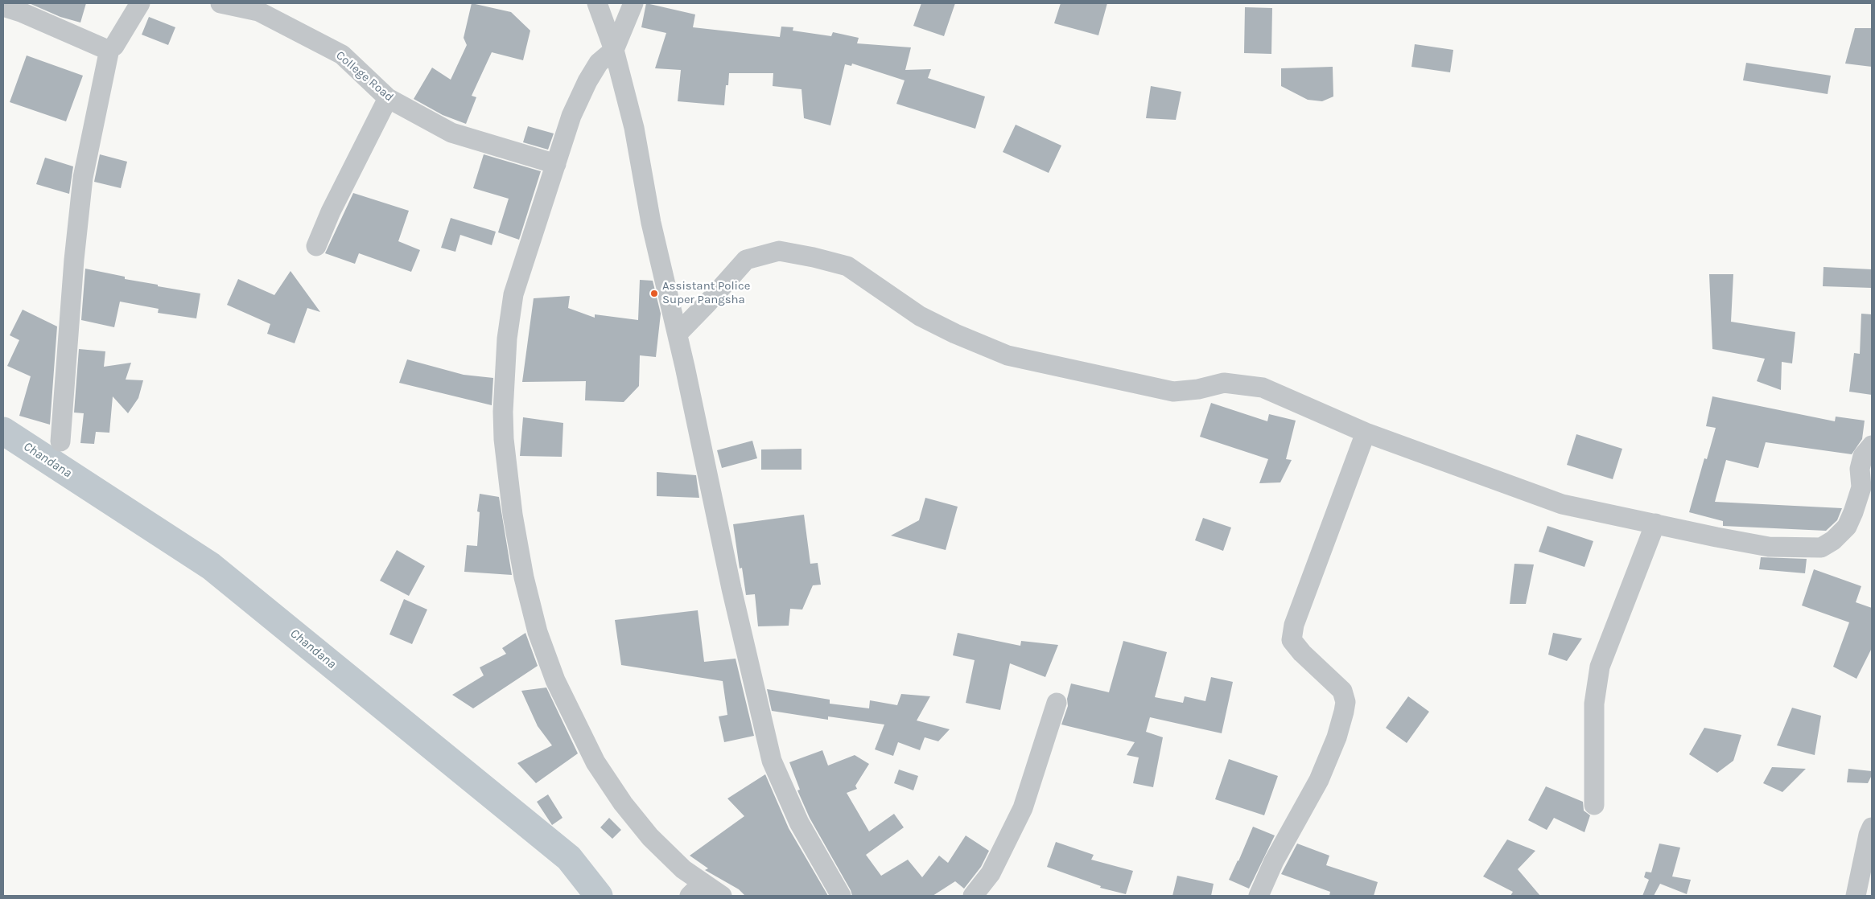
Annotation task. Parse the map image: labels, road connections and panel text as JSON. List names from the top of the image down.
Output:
{
  "streets": {
    "street": ["College Road"]
  },
  "water": ["Chandana"],
  "places": ["Assistant Police Super Pangsha"]
}
